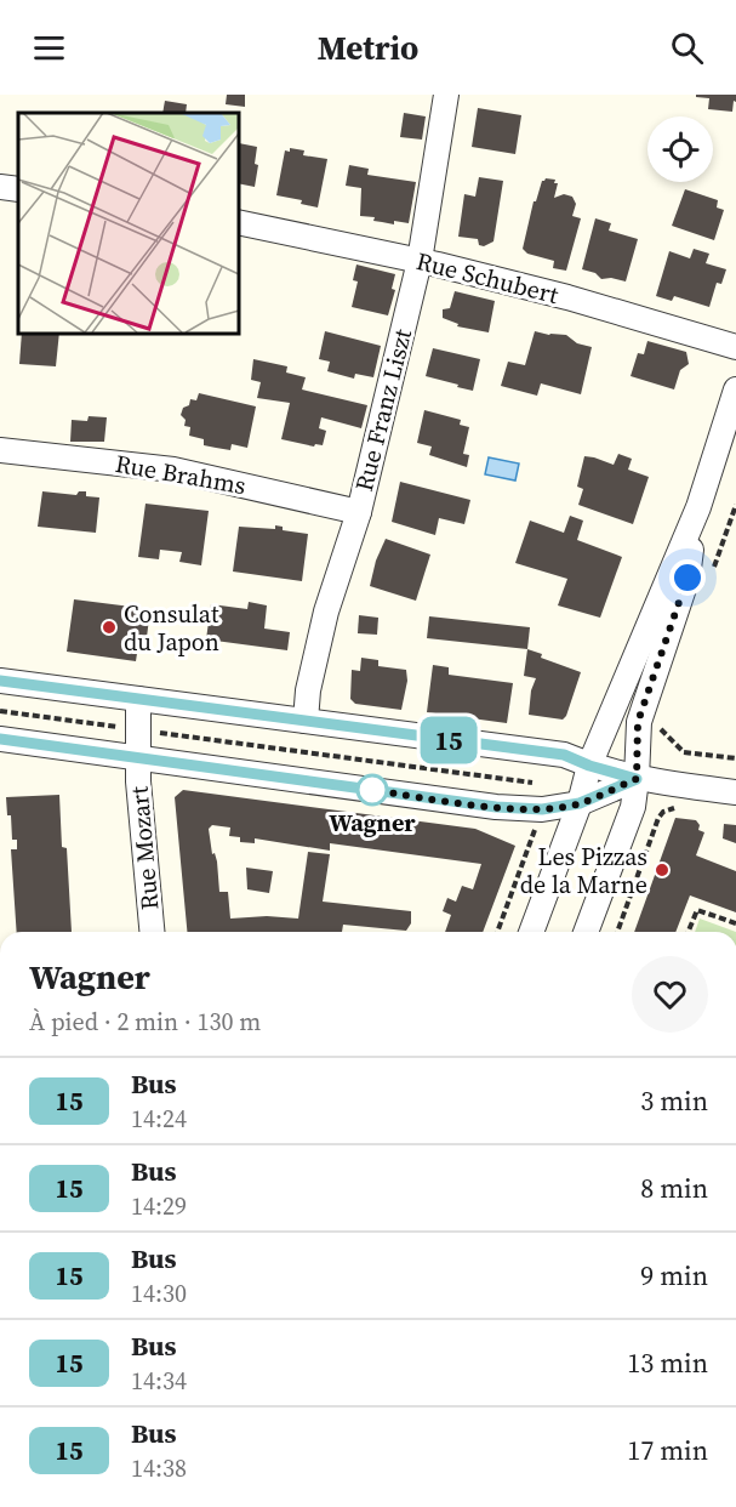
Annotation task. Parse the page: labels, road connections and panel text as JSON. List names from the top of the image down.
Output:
{
  "streets": {
    "street": [
      "Rue Schubert",
      "Rue Franz Liszt",
      "Rue Brahms",
      "Rue Mozart"
    ]
  },
  "crossings": [
    ["Rue Schubert", "Rue Franz Liszt"],
    ["Rue Franz Liszt", "Rue Brahms"]
  ],
  "places": ["Consulat du Japon", "Wagner", "Les Pizzas de la Marne"],
  "lines": ["bus line 15"],
  "page": {
    "header": "Metrio",
    "on_map": "15",
    "heading": ["Wagner", "À pied · 2 min · 130 m"],
    "list": [
      {
        "mark": "15",
        "name": "Bus",
        "note": "14:24",
        "value": "3 min"
      },
      {
        "mark": "15",
        "name": "Bus",
        "note": "14:29",
        "value": "8 min"
      },
      {
        "mark": "15",
        "name": "Bus",
        "note": "14:30",
        "value": "9 min"
      },
      {
        "mark": "15",
        "name": "Bus",
        "note": "14:34",
        "value": "13 min"
      },
      {
        "mark": "15",
        "name": "Bus",
        "note": "14:38",
        "value": "17 min"
      }
    ]
  }
}
